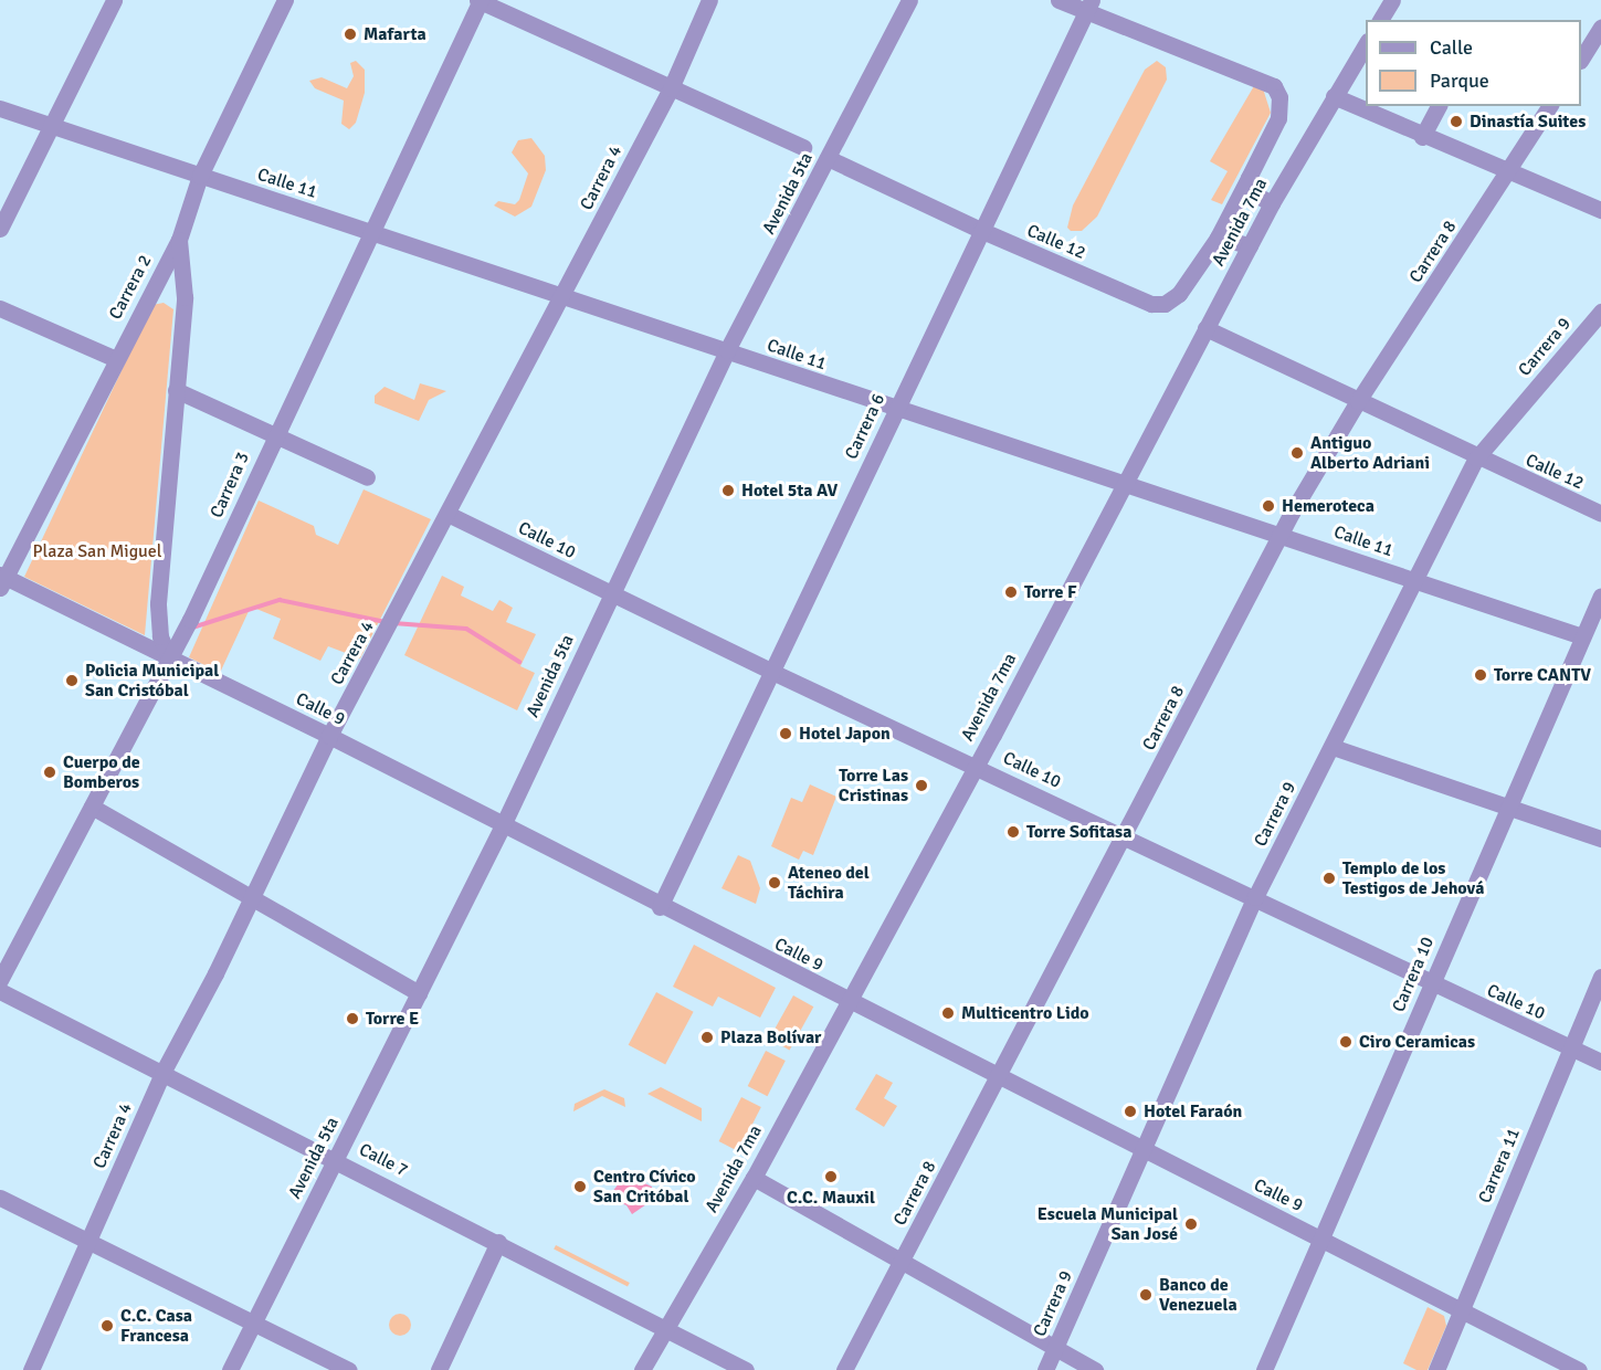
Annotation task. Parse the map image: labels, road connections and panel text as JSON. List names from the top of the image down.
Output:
{
  "streets": {
    "street": [
      "Carrera 4",
      "Calle 11",
      "Avenida 5ta",
      "Avenida 7ma",
      "Calle 12",
      "Carrera 8",
      "Carrera 2",
      "Carrera 9",
      "Carrera 6",
      "Carrera 3",
      "Calle 10",
      "Calle 9",
      "Carrera 10",
      "Calle 7",
      "Carrera 11"
    ]
  },
  "crossings": [
    ["Carrera 4", "Calle 11"],
    ["Carrera 4", "Calle 10"],
    ["Carrera 4", "Calle 9"],
    ["Carrera 4", "Calle 7"],
    ["Calle 11", "Avenida 5ta"],
    ["Calle 11", "Avenida 7ma"],
    ["Calle 11", "Carrera 8"],
    ["Calle 11", "Carrera 2"],
    ["Calle 11", "Carrera 9"],
    ["Calle 11", "Carrera 6"],
    ["Calle 11", "Carrera 3"],
    ["Calle 11", "Carrera 10"],
    ["Avenida 5ta", "Calle 12"],
    ["Avenida 5ta", "Calle 10"],
    ["Avenida 5ta", "Calle 9"],
    ["Avenida 5ta", "Calle 7"],
    ["Avenida 7ma", "Calle 12"],
    ["Avenida 7ma", "Calle 10"],
    ["Avenida 7ma", "Calle 9"],
    ["Avenida 7ma", "Calle 7"],
    ["Calle 12", "Carrera 8"],
    ["Calle 12", "Carrera 9"],
    ["Calle 12", "Carrera 6"],
    ["Carrera 8", "Calle 10"],
    ["Carrera 8", "Calle 9"],
    ["Carrera 2", "Calle 9"],
    ["Carrera 9", "Calle 10"],
    ["Carrera 9", "Calle 9"],
    ["Carrera 6", "Calle 10"],
    ["Carrera 6", "Calle 9"],
    ["Carrera 3", "Calle 9"],
    ["Calle 10", "Carrera 10"],
    ["Calle 10", "Carrera 11"],
    ["Calle 9", "Carrera 10"],
    ["Calle 9", "Carrera 11"]
  ],
  "parks": ["Plaza San Miguel"],
  "places": [
    "Mafarta",
    "Dinastía Suites",
    "Antiguo Alberto Adriani",
    "Hotel 5ta AV",
    "Hemeroteca",
    "Torre F",
    "Torre CANTV",
    "Policia Municipal San Cristóbal",
    "Hotel Japon",
    "Cuerpo de Bomberos",
    "Torre Las Cristinas",
    "Torre Sofitasa",
    "Templo de los Testigos de Jehová",
    "Ateneo del Táchira",
    "Multicentro Lido",
    "Torre E",
    "Plaza Bolívar",
    "Ciro Ceramicas",
    "Hotel Faraón",
    "C.C. Mauxil",
    "Centro Cívico San Critóbal",
    "Escuela Municipal San José",
    "Banco de Venezuela",
    "C.C. Casa Francesa"
  ],
  "legend": ["Calle", "Parque"]
}
